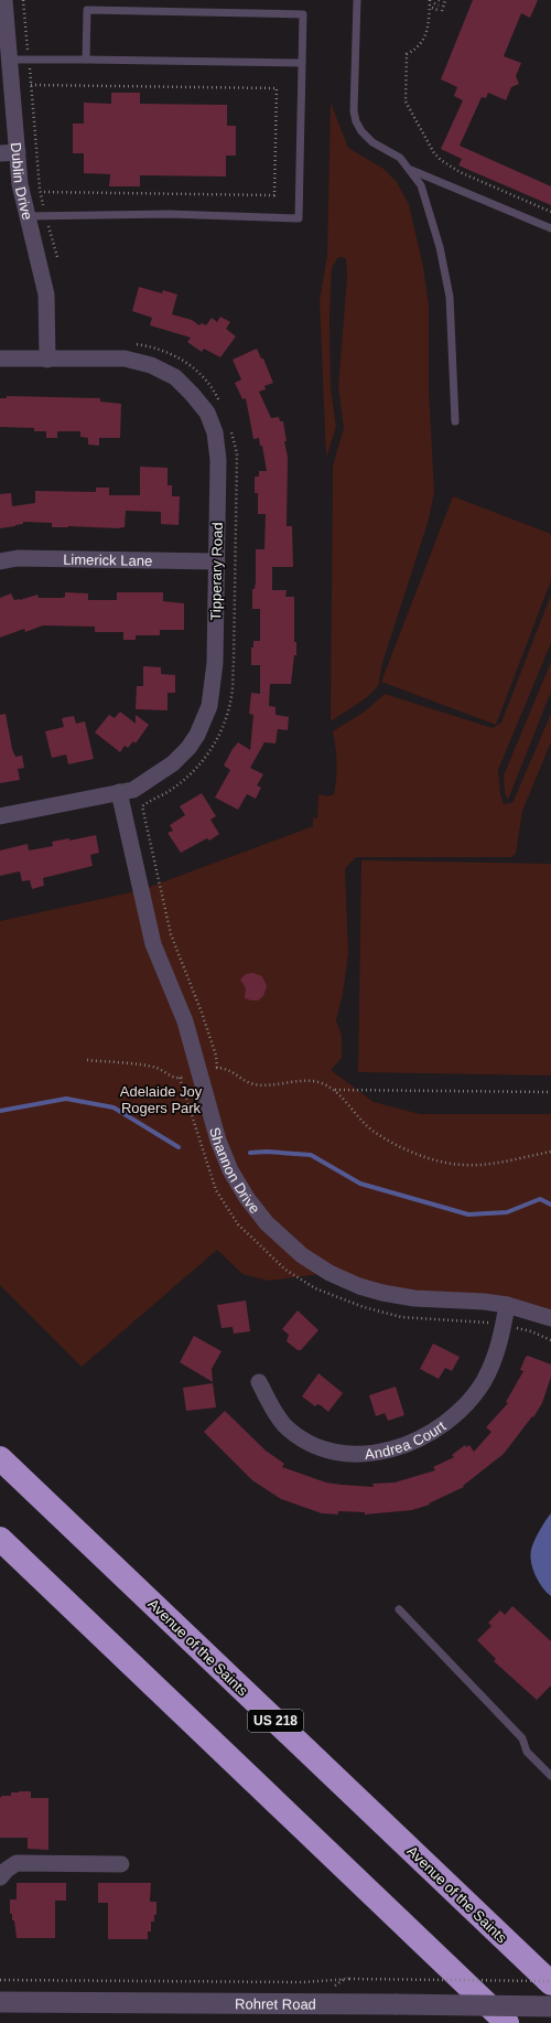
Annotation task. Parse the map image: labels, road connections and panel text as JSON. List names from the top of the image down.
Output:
{
  "streets": {
    "highway": ["Avenue of the Saints", "US 218"],
    "street": [
      "Dublin Drive",
      "Limerick Lane",
      "Tipperary Road",
      "Shannon Drive",
      "Andrea Court",
      "Rohret Road"
    ]
  },
  "crossings": [
    ["Dublin Drive", "Tipperary Road"],
    ["Limerick Lane", "Tipperary Road"],
    ["Tipperary Road", "Shannon Drive"],
    ["Shannon Drive", "Andrea Court"]
  ],
  "parks": ["Adelaide Joy Rogers Park"]
}
